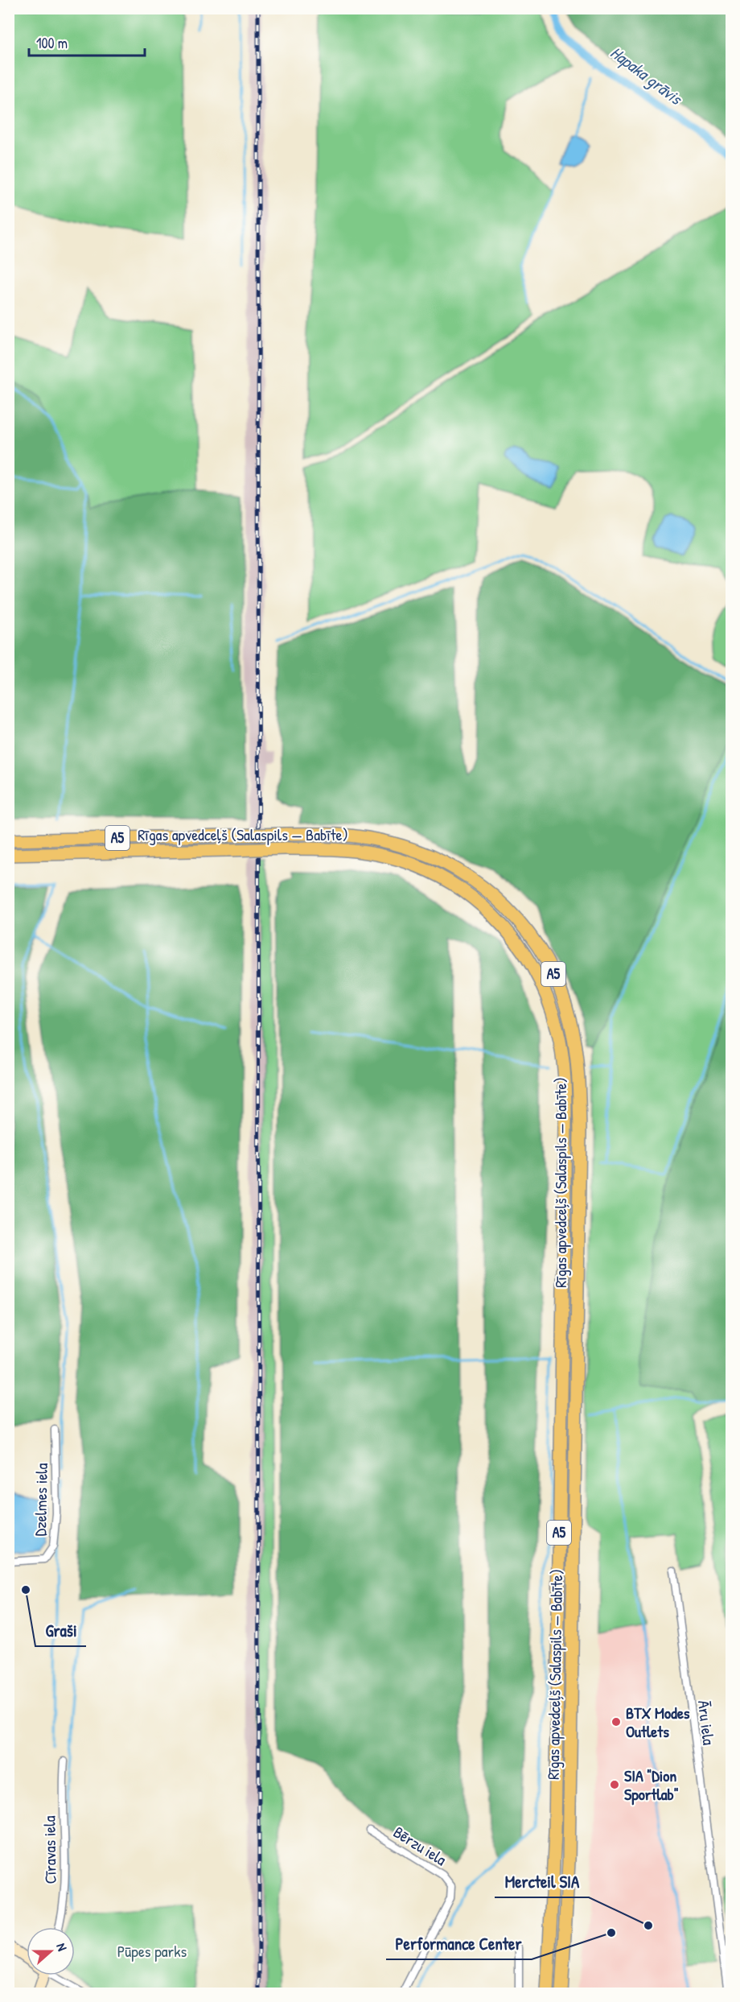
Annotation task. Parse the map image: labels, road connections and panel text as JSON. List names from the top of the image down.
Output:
{
  "streets": {
    "highway": ["Rīgas apvedceļš (Salaspils — Babīte)", "A5"],
    "street": [
      "Dzelmes iela",
      "Āru iela",
      "Bērzu iela",
      "Cīravas iela"
    ]
  },
  "water": ["Hapaka grāvis"],
  "parks": ["Pūpes parks"],
  "places": [
    "Graši",
    "BTX Modes Outlets",
    "SIA \"Dion Sportlab\"",
    "Mercteil SIA",
    "Performance Center"
  ],
  "scale_bar": "100 m",
  "north": "right"
}
